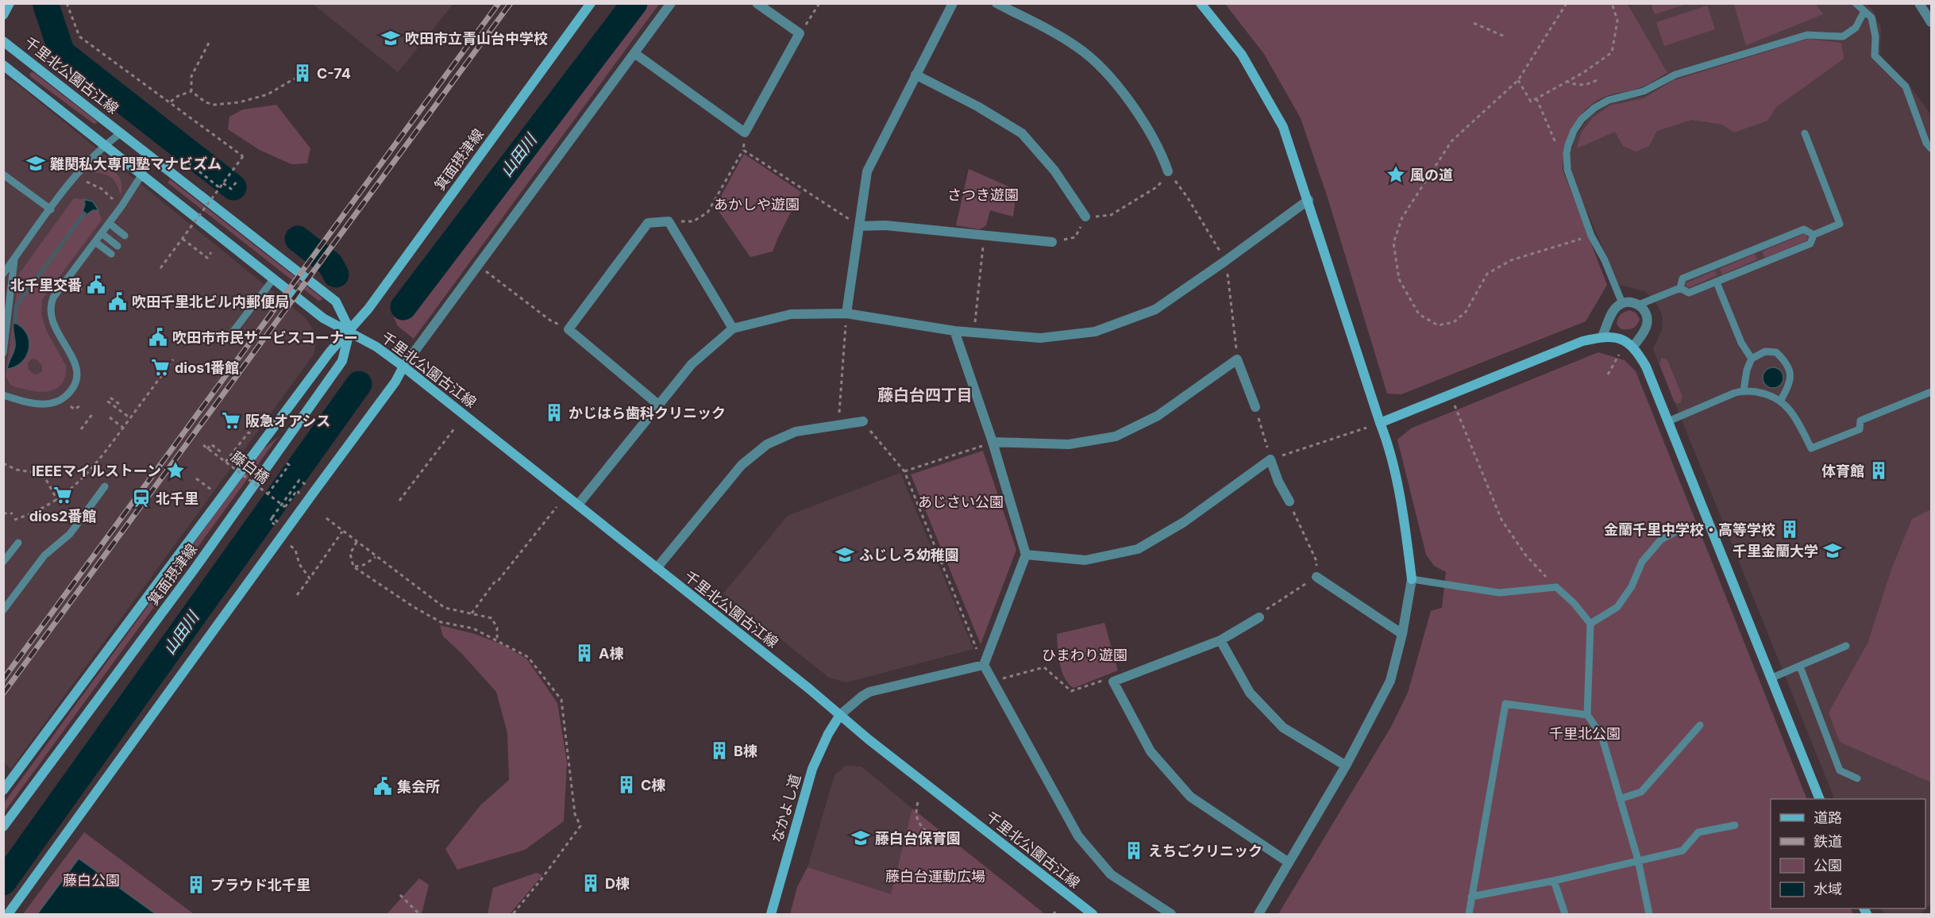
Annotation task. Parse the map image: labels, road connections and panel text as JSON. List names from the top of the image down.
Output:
{
  "streets": {
    "street": ["千里北公園古江線", "箕面摂津線", "なかよし道"],
    "path": ["藤白橋"]
  },
  "crossings": [
    ["千里北公園古江線", "箕面摂津線"],
    ["千里北公園古江線", "なかよし道"]
  ],
  "districts": ["藤白台四丁目"],
  "water": ["山田川"],
  "parks": [
    "さつき遊園",
    "あかしや遊園",
    "あじさい公園",
    "ひまわり遊園",
    "千里北公園",
    "藤白台運動広場",
    "藤白公園"
  ],
  "places": {
    "school or university": [
      "吹田市立青山台中学校",
      "難関私大専門塾マナビズム",
      "千里金蘭大学",
      "ふじしろ幼稚園",
      "藤白台保育園"
    ],
    "building": [
      "C-74",
      "かじはら歯科クリニック",
      "体育館",
      "金蘭千里中学校・高等学校",
      "A棟",
      "B棟",
      "C棟",
      "えちごクリニック",
      "D棟",
      "プラウド北千里"
    ],
    "place": ["風の道", "IEEEマイルストーン"],
    "public building": [
      "北千里交番",
      "吹田千里北ビル内郵便局",
      "吹田市市民サービスコーナー",
      "集会所"
    ],
    "supermarket": ["dios1番館", "阪急オアシス", "dios2番館"],
    "station": ["北千里"]
  },
  "legend": [
    "道路",
    "鉄道",
    "公園",
    "水域"
  ]
}
